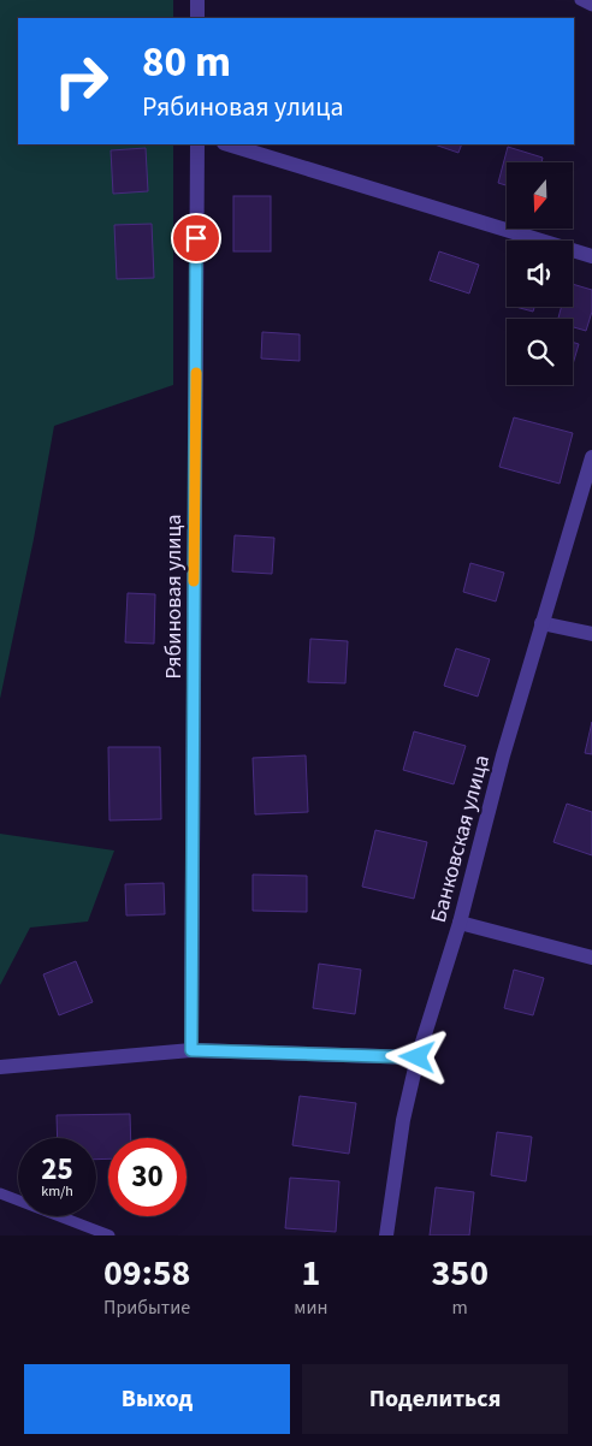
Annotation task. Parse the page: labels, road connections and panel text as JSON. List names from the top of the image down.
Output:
{
  "streets": {
    "street": ["Рябиновая улица", "Банковская улица"]
  },
  "north": "bottom",
  "page": {
    "turn": ["80 m", "Рябиновая улица"],
    "speed": "25 km/h",
    "limit": "30",
    "eta": [
      "09:58",
      "Прибытие",
      "1",
      "мин",
      "350",
      "m"
    ],
    "buttons": ["Выход", "Поделиться"]
  }
}
